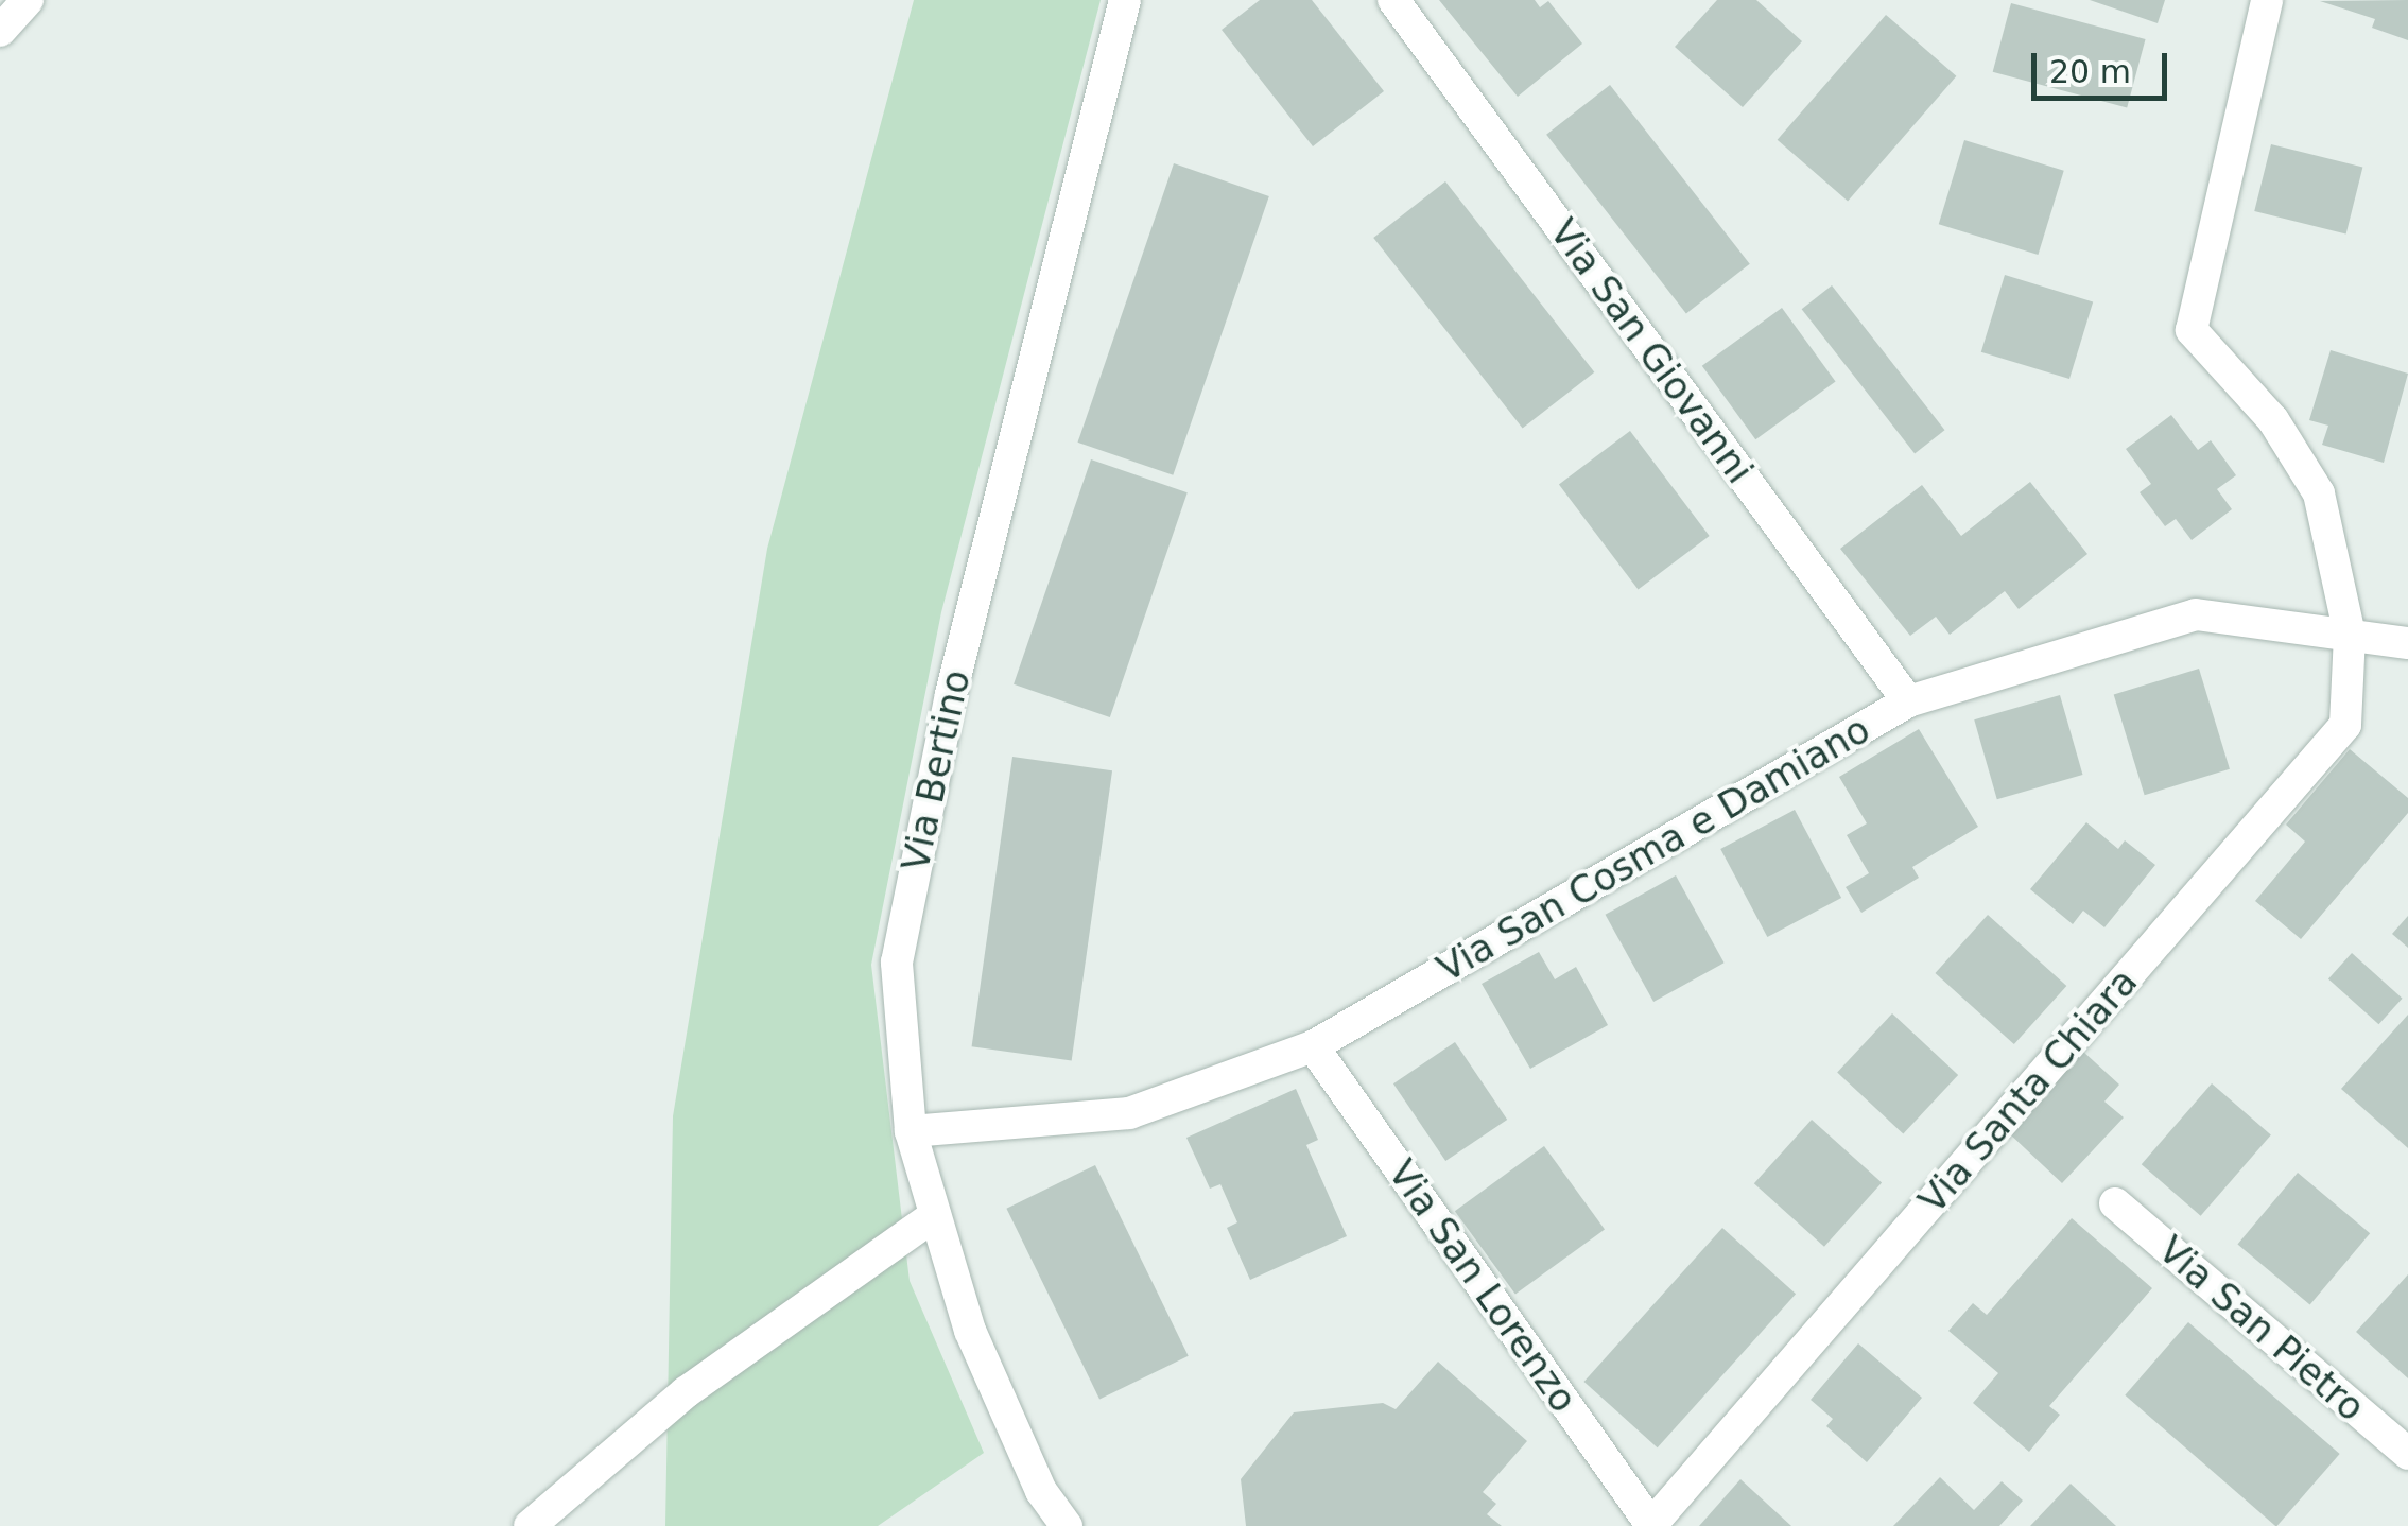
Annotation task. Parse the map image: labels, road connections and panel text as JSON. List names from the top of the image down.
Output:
{
  "streets": {
    "street": [
      "Via San Giovanni",
      "Via Bertino",
      "Via San Cosma e Damiano",
      "Via Santa Chiara",
      "Via San Lorenzo",
      "Via San Pietro"
    ]
  },
  "crossings": [
    ["Via San Giovanni", "Via San Cosma e Damiano"],
    ["Via Bertino", "Via San Cosma e Damiano"],
    ["Via San Cosma e Damiano", "Via Santa Chiara"],
    ["Via San Cosma e Damiano", "Via San Lorenzo"],
    ["Via Santa Chiara", "Via San Lorenzo"]
  ],
  "scale_bar": "20 m"
}
